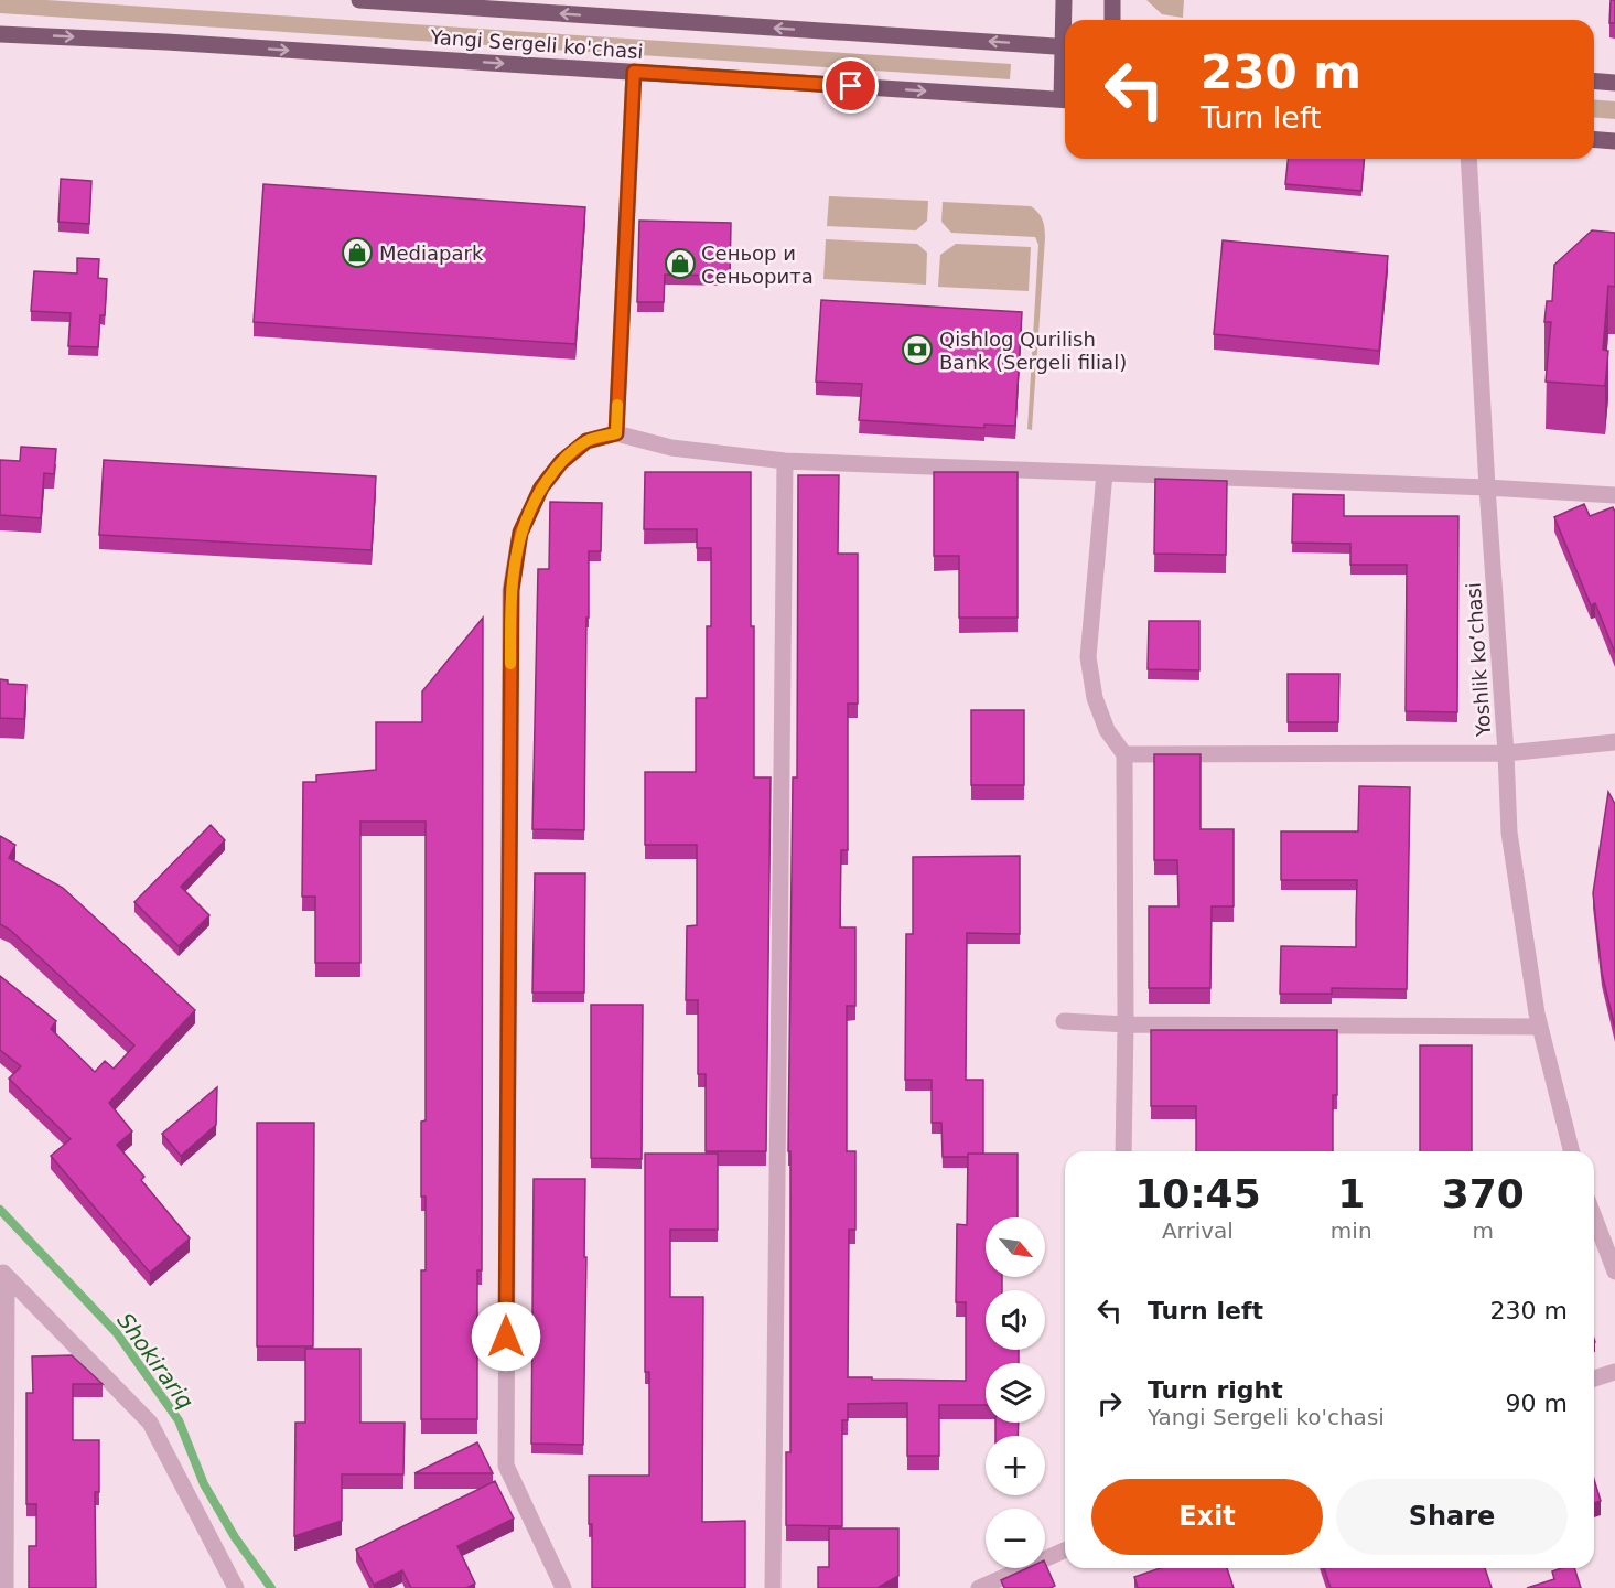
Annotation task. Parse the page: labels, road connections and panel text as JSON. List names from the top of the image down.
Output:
{
  "streets": {
    "main road": ["Yangi Sergeli ko'chasi"],
    "street": ["Yoshlik koʻchasi"]
  },
  "water": ["Shokirariq"],
  "places": {
    "shop": ["Mediapark", "Сеньор и Сеньорита"],
    "bank": ["Qishlog Qurilish Bank (Sergeli filial)"]
  },
  "north": "bottom right",
  "page": {
    "turn": ["230 m", "Turn left"],
    "eta": [
      "10:45",
      "Arrival",
      "1",
      "min",
      "370",
      "m"
    ],
    "map_buttons": ["+", "−"],
    "list": [
      {
        "name": "Turn left",
        "value": "230 m"
      },
      {
        "name": "Turn right",
        "note": "Yangi Sergeli ko'chasi",
        "value": "90 m"
      }
    ],
    "buttons": ["Exit", "Share"]
  }
}
